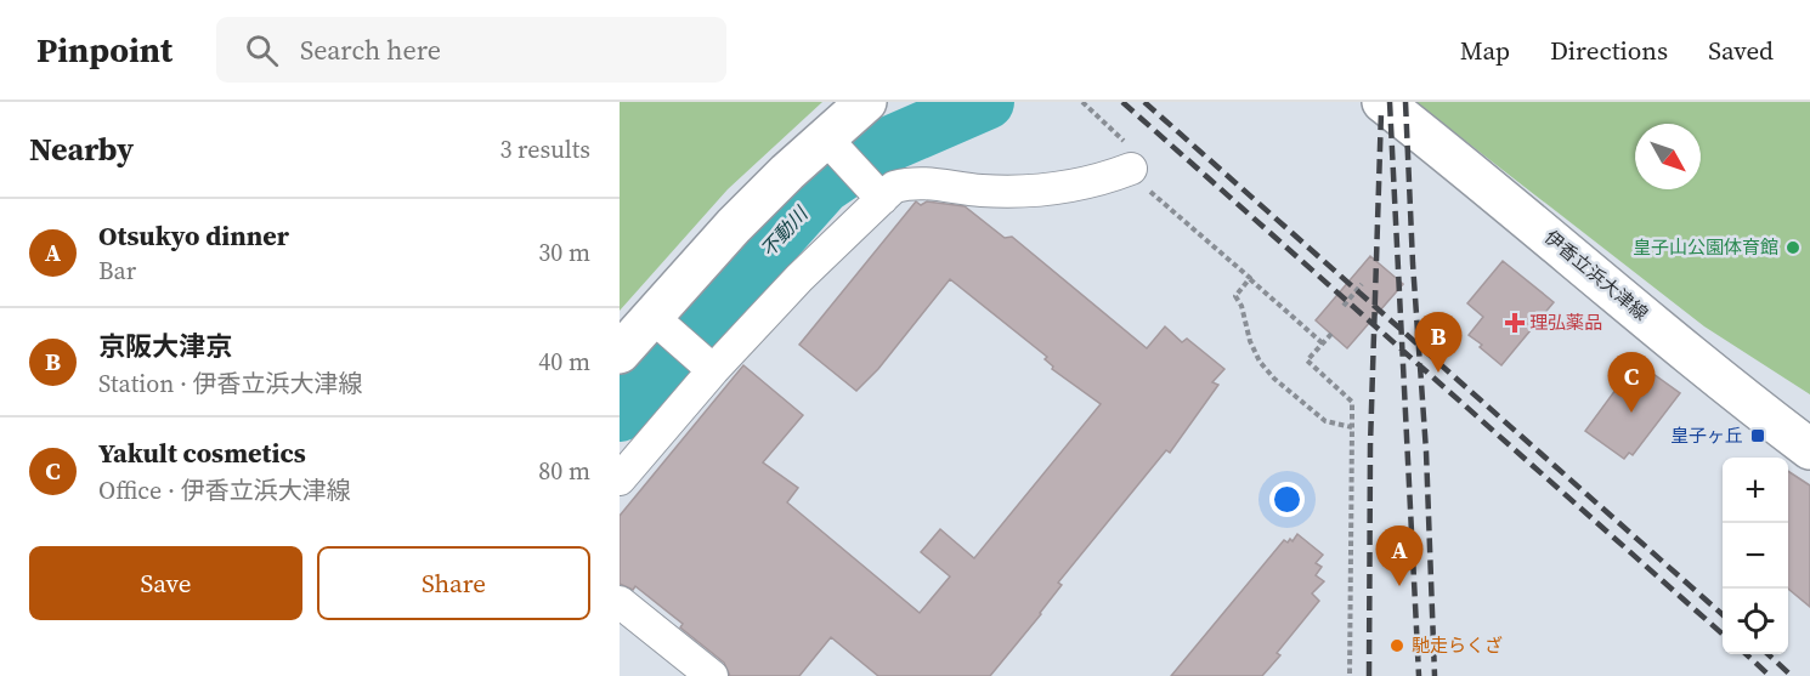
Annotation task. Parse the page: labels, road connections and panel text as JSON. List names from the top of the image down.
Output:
{
  "streets": {
    "main road": ["伊香立浜大津線"]
  },
  "water": ["不動川"],
  "places": {
    "other": ["皇子山公園体育館", "馳走らくざ"],
    "health": ["理弘薬品"],
    "transit": ["皇子ヶ丘"]
  },
  "north": "bottom right",
  "page": {
    "header": "Pinpoint",
    "search": "Search here",
    "nav": ["Map", "Directions", "Saved"],
    "heading": ["Nearby", "3 results"],
    "list": [
      {
        "mark": "A",
        "name": "Otsukyo dinner",
        "note": "Bar",
        "value": "30 m"
      },
      {
        "mark": "B",
        "name": "京阪大津京",
        "note": "Station · 伊香立浜大津線",
        "value": "40 m"
      },
      {
        "mark": "C",
        "name": "Yakult cosmetics",
        "note": "Office · 伊香立浜大津線",
        "value": "80 m"
      }
    ],
    "pins": ["B", "C", "A"],
    "map_buttons": ["+", "−"],
    "buttons": ["Save", "Share"]
  }
}
